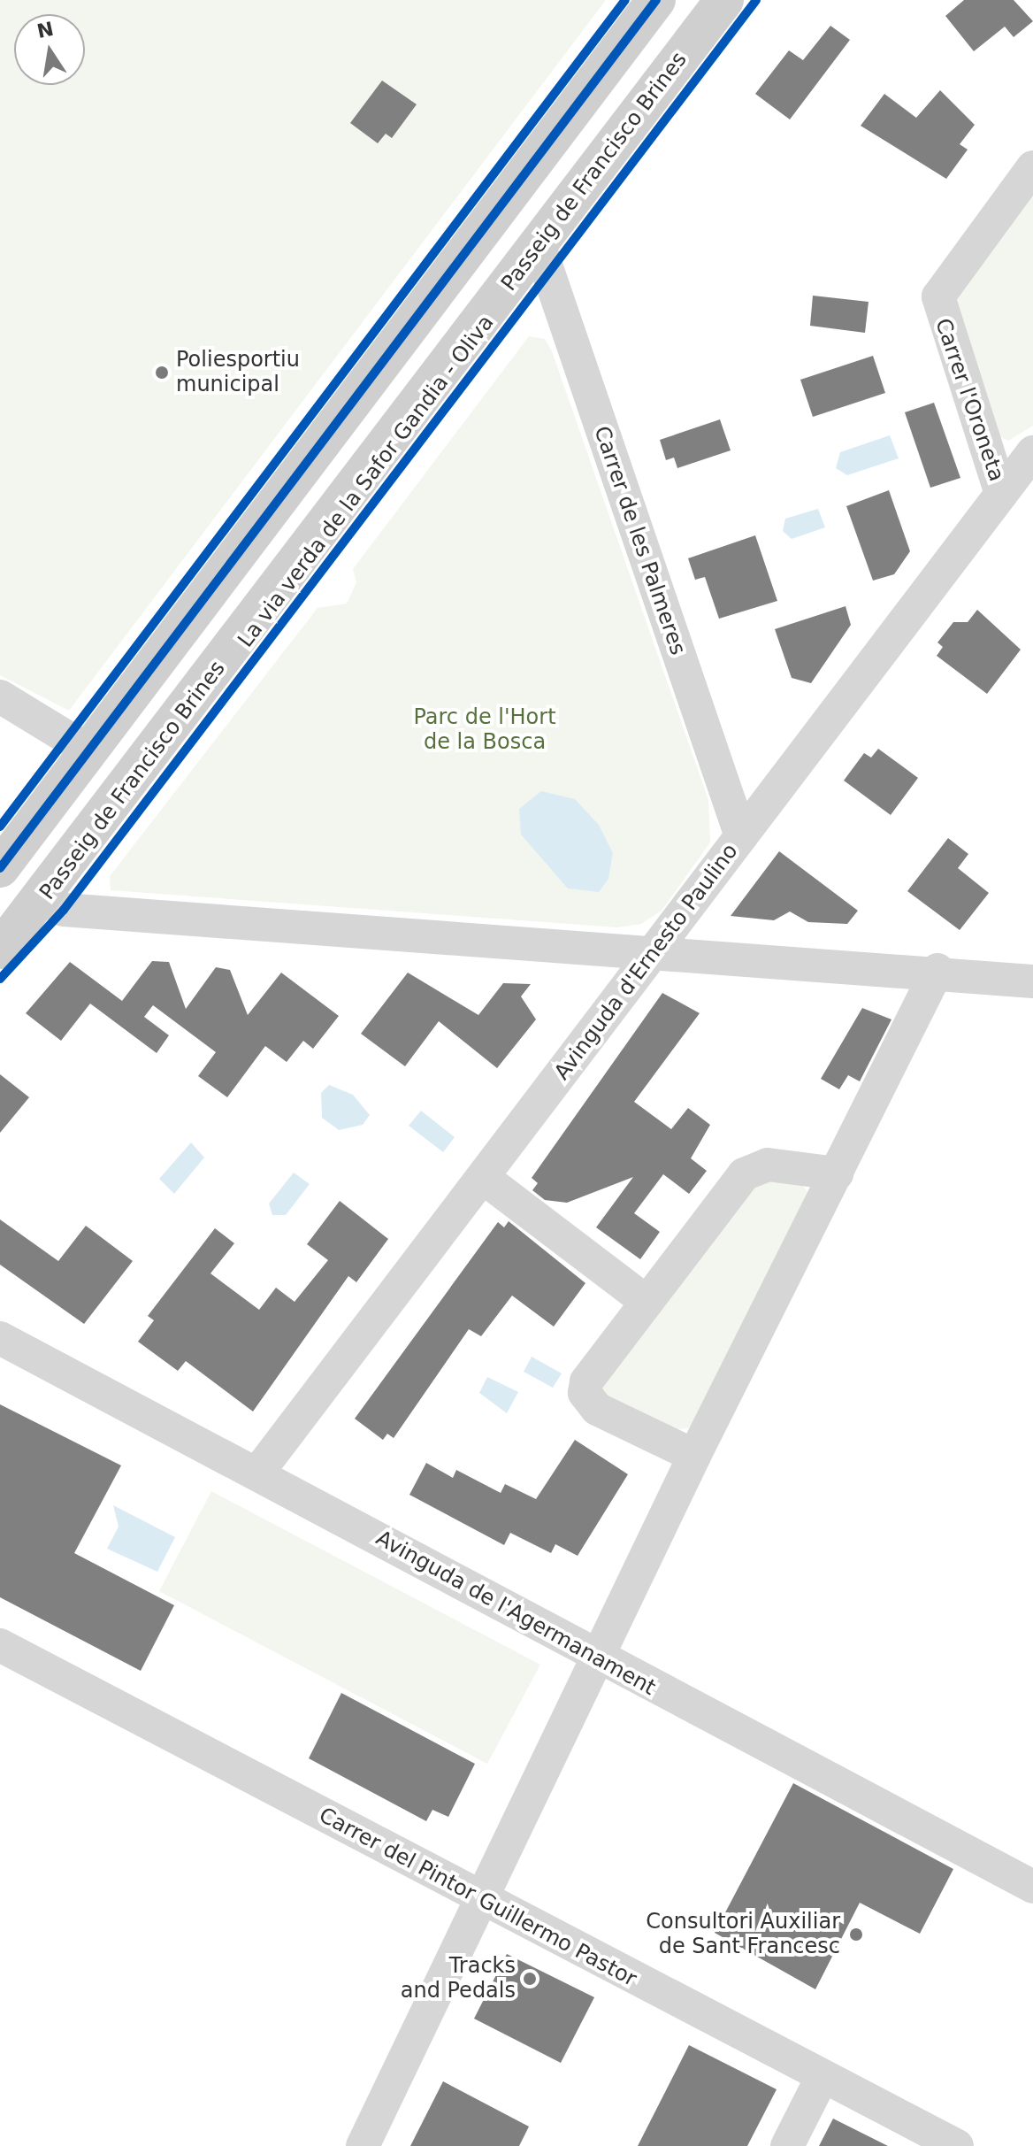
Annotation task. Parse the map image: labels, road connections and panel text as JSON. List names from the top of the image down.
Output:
{
  "streets": {
    "street": [
      "Passeig de Francisco Brines",
      "Carrer l'Oroneta",
      "Carrer de les Palmeres",
      "Avinguda d'Ernesto Paulino",
      "Avinguda de l'Agermanament",
      "Carrer del Pintor Guillermo Pastor"
    ],
    "cycle path": ["La via verda de la Safor Gandia - Oliva"]
  },
  "crossings": [
    ["Passeig de Francisco Brines", "Carrer de les Palmeres"],
    ["Carrer l'Oroneta", "Avinguda d'Ernesto Paulino"],
    ["Carrer de les Palmeres", "Avinguda d'Ernesto Paulino"],
    ["Avinguda d'Ernesto Paulino", "Avinguda de l'Agermanament"]
  ],
  "parks": ["Parc de l'Hort de la Bosca"],
  "places": ["Poliesportiu municipal", "Consultori Auxiliar de Sant Francesc", "Tracks and Pedals"],
  "north": "top"
}
